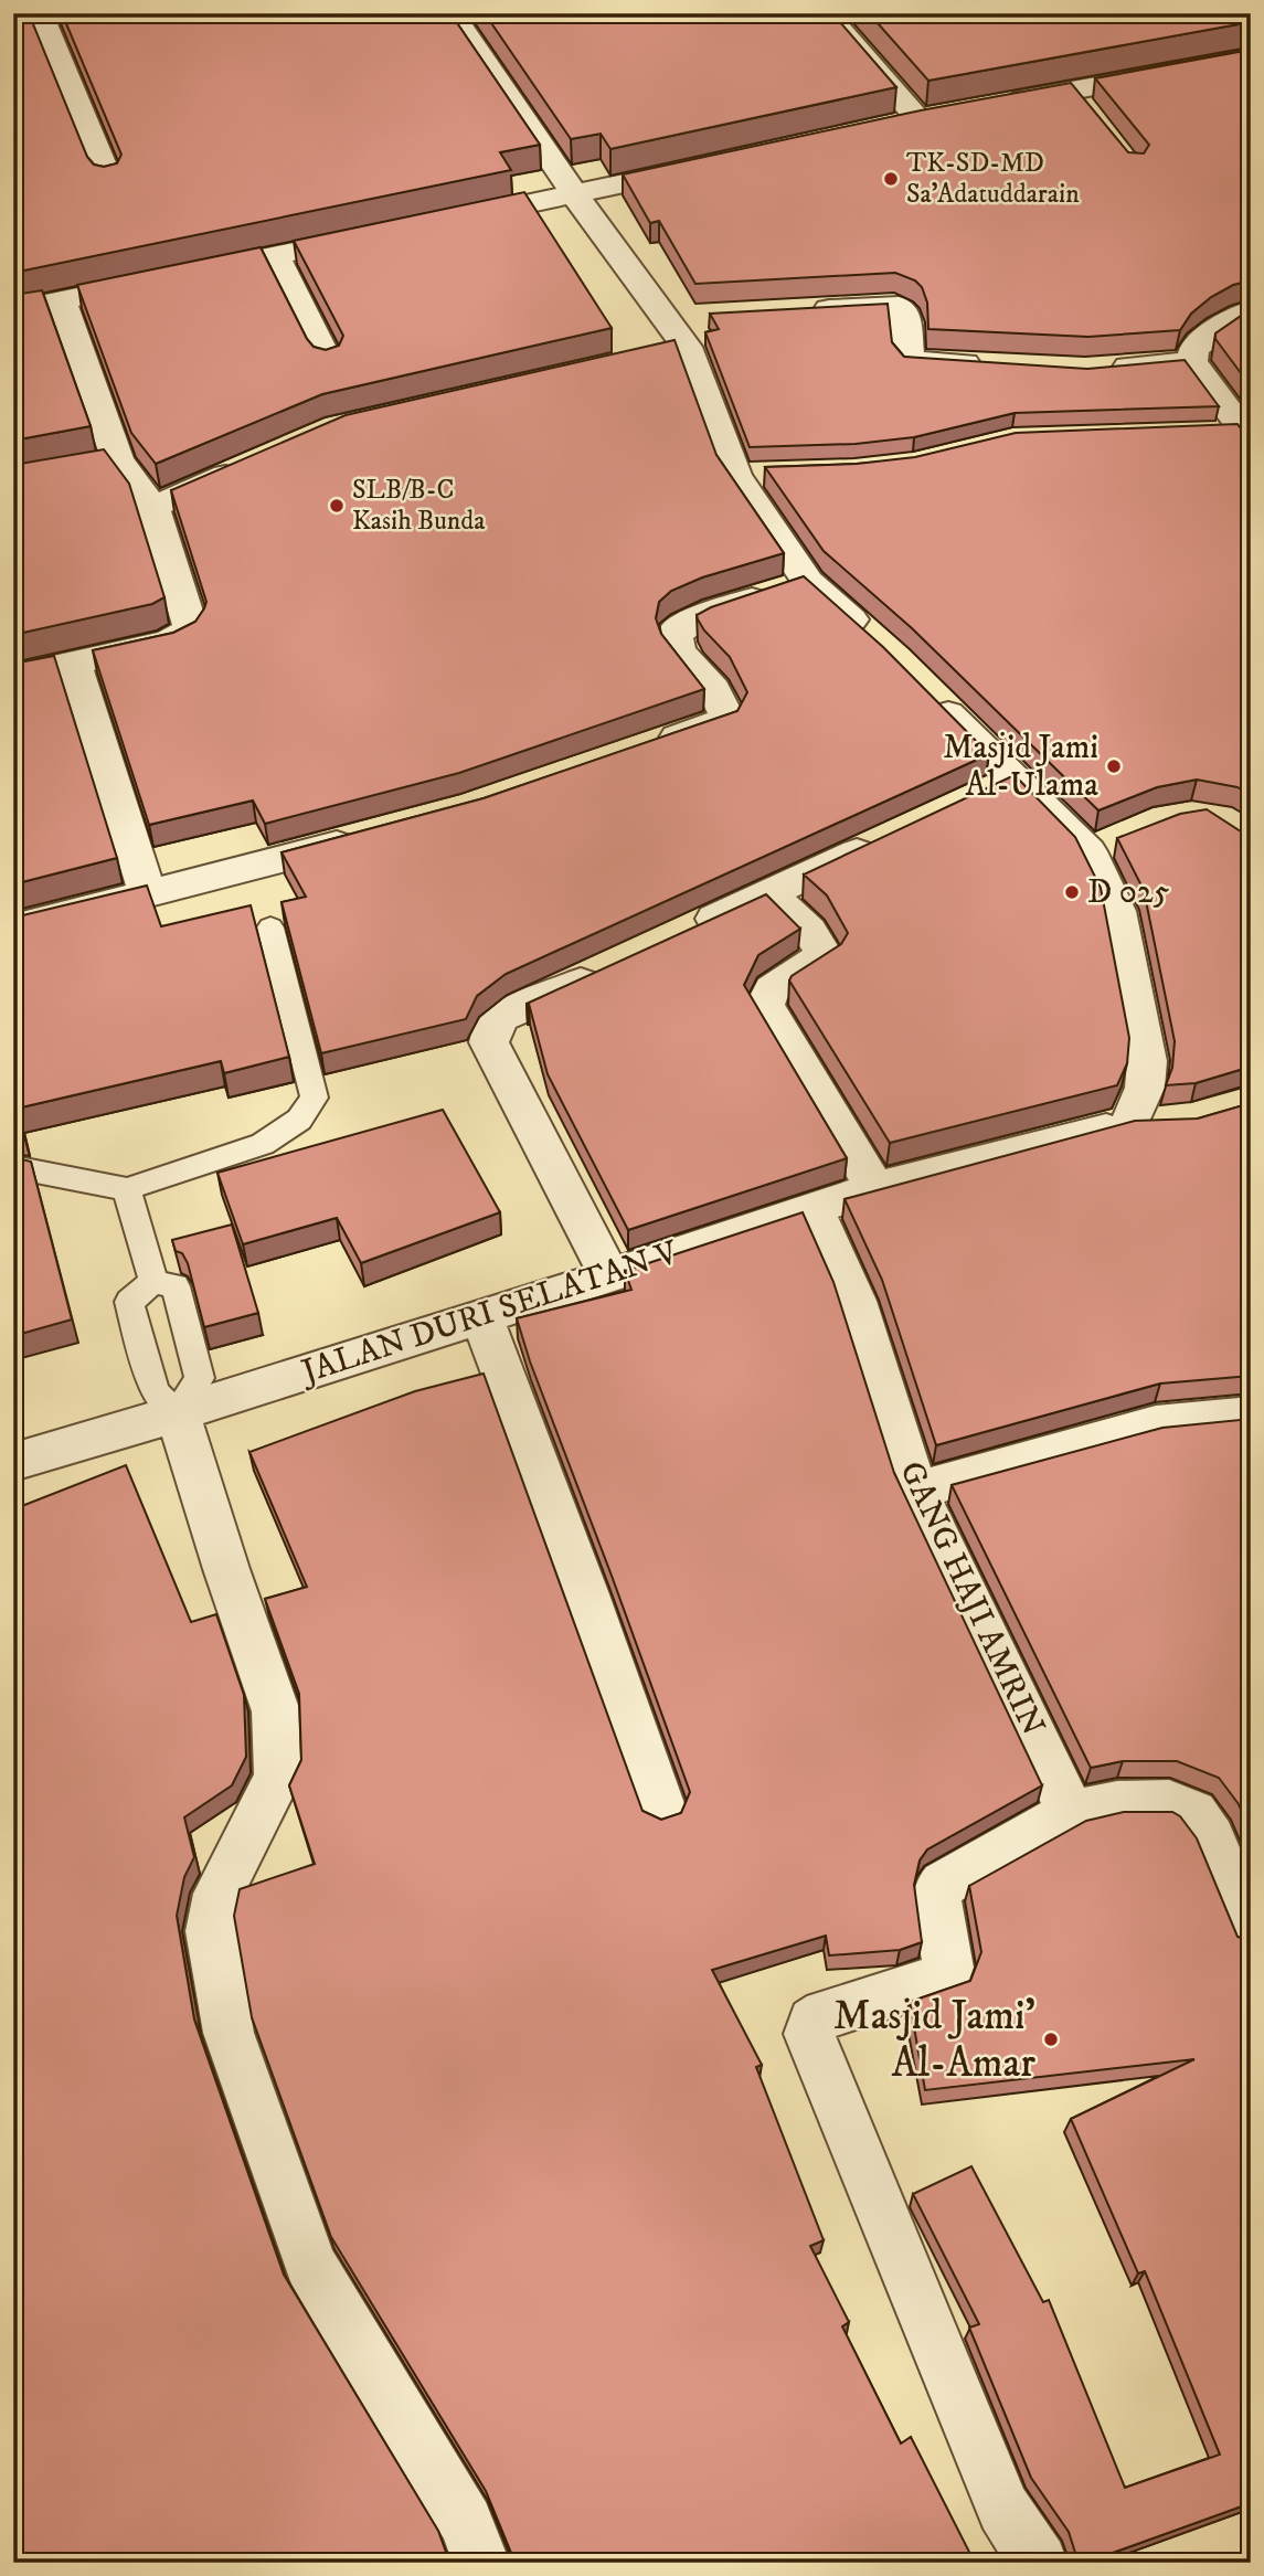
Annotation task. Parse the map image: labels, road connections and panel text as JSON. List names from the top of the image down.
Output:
{
  "streets": {
    "street": ["JALAN DURI SELATAN V", "GANG HAJI AMRIN"]
  },
  "crossings": [
    ["JALAN DURI SELATAN V", "GANG HAJI AMRIN"]
  ],
  "places": [
    "TK-SD-MD Sa'Adatuddarain",
    "SLB/B-C Kasih Bunda",
    "Masjid Jami Al-Ulama",
    "D 025",
    "Masjid Jami' Al-Amar"
  ]
}
